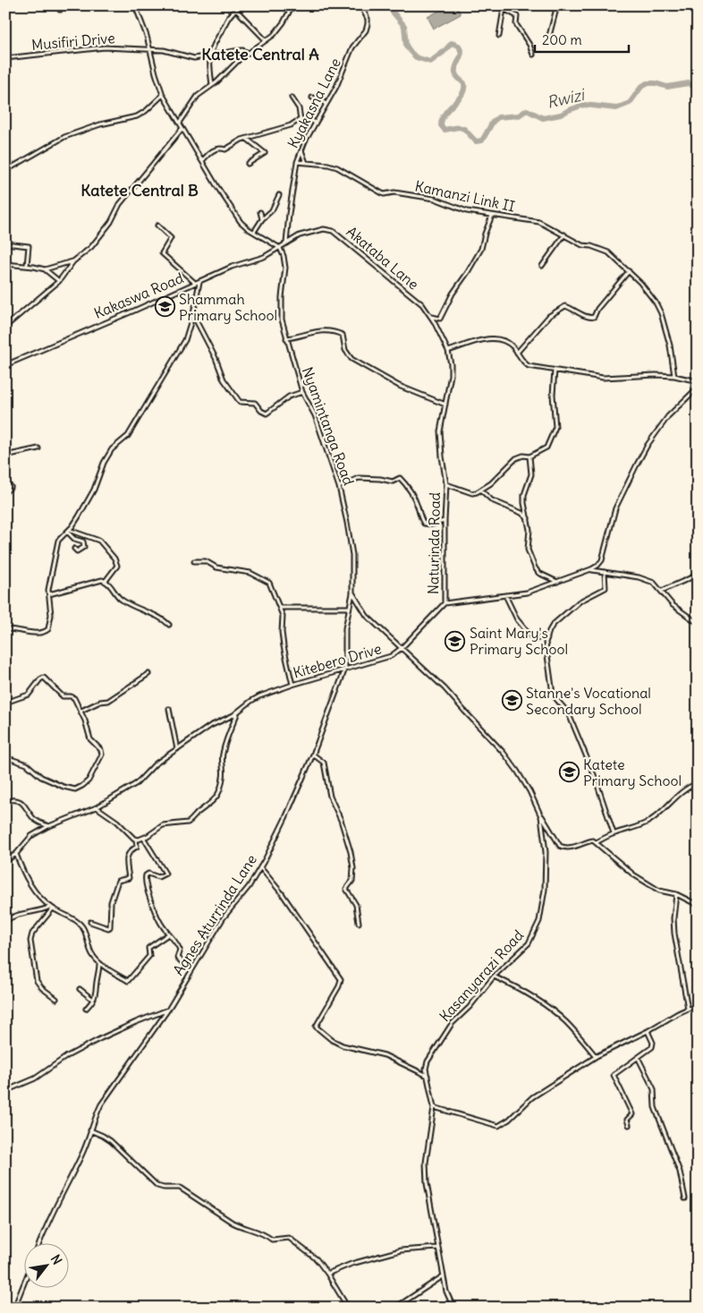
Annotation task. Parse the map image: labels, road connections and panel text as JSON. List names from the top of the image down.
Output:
{
  "streets": {
    "street": [
      "Musifiri Drive",
      "Kyakasna Lane",
      "Kamanzi Link II",
      "Akataba Lane",
      "Kakaswa Road",
      "Nyamintanga Road",
      "Naturinda Road",
      "Kitebero Drive",
      "Agnes Aturrinda Lane",
      "Kasanyarazi Road"
    ]
  },
  "crossings": [
    ["Kyakasna Lane", "Kamanzi Link II"],
    ["Kyakasna Lane", "Akataba Lane"],
    ["Akataba Lane", "Kakaswa Road"],
    ["Akataba Lane", "Nyamintanga Road"],
    ["Akataba Lane", "Naturinda Road"],
    ["Kakaswa Road", "Nyamintanga Road"],
    ["Nyamintanga Road", "Agnes Aturrinda Lane"],
    ["Naturinda Road", "Kitebero Drive"],
    ["Kitebero Drive", "Agnes Aturrinda Lane"],
    ["Kitebero Drive", "Kasanyarazi Road"]
  ],
  "districts": ["Katete Central A", "Katete Central B"],
  "water": ["Rwizi"],
  "places": {
    "school or university": [
      "Shammah Primary School",
      "Saint Mary's Primary School",
      "Stanne's Vocational Secondary School",
      "Katete Primary School"
    ]
  },
  "scale_bar": "200 m",
  "north": "top right"
}
